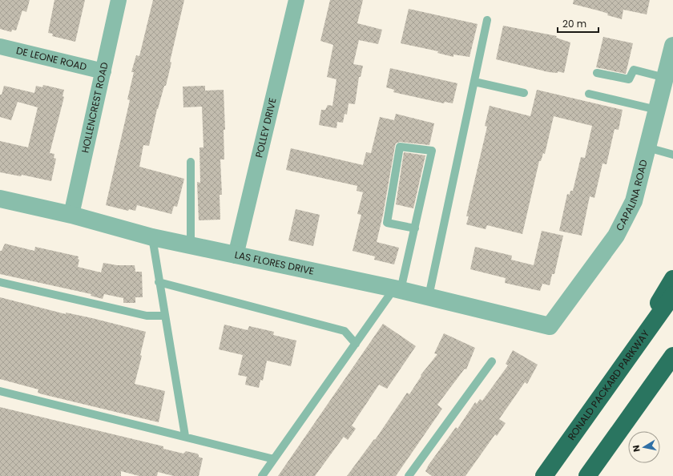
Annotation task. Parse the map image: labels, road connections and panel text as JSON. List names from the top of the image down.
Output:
{
  "streets": {
    "highway": ["RONALD PACKARD PARKWAY"],
    "street": [
      "DE LEONE ROAD",
      "HOLLENCREST ROAD",
      "POLLEY DRIVE",
      "CAPALINA ROAD",
      "LAS FLORES DRIVE"
    ]
  },
  "crossings": [
    ["DE LEONE ROAD", "HOLLENCREST ROAD"],
    ["HOLLENCREST ROAD", "LAS FLORES DRIVE"],
    ["POLLEY DRIVE", "LAS FLORES DRIVE"],
    ["CAPALINA ROAD", "LAS FLORES DRIVE"]
  ],
  "scale_bar": "20 m",
  "north": "left"
}
